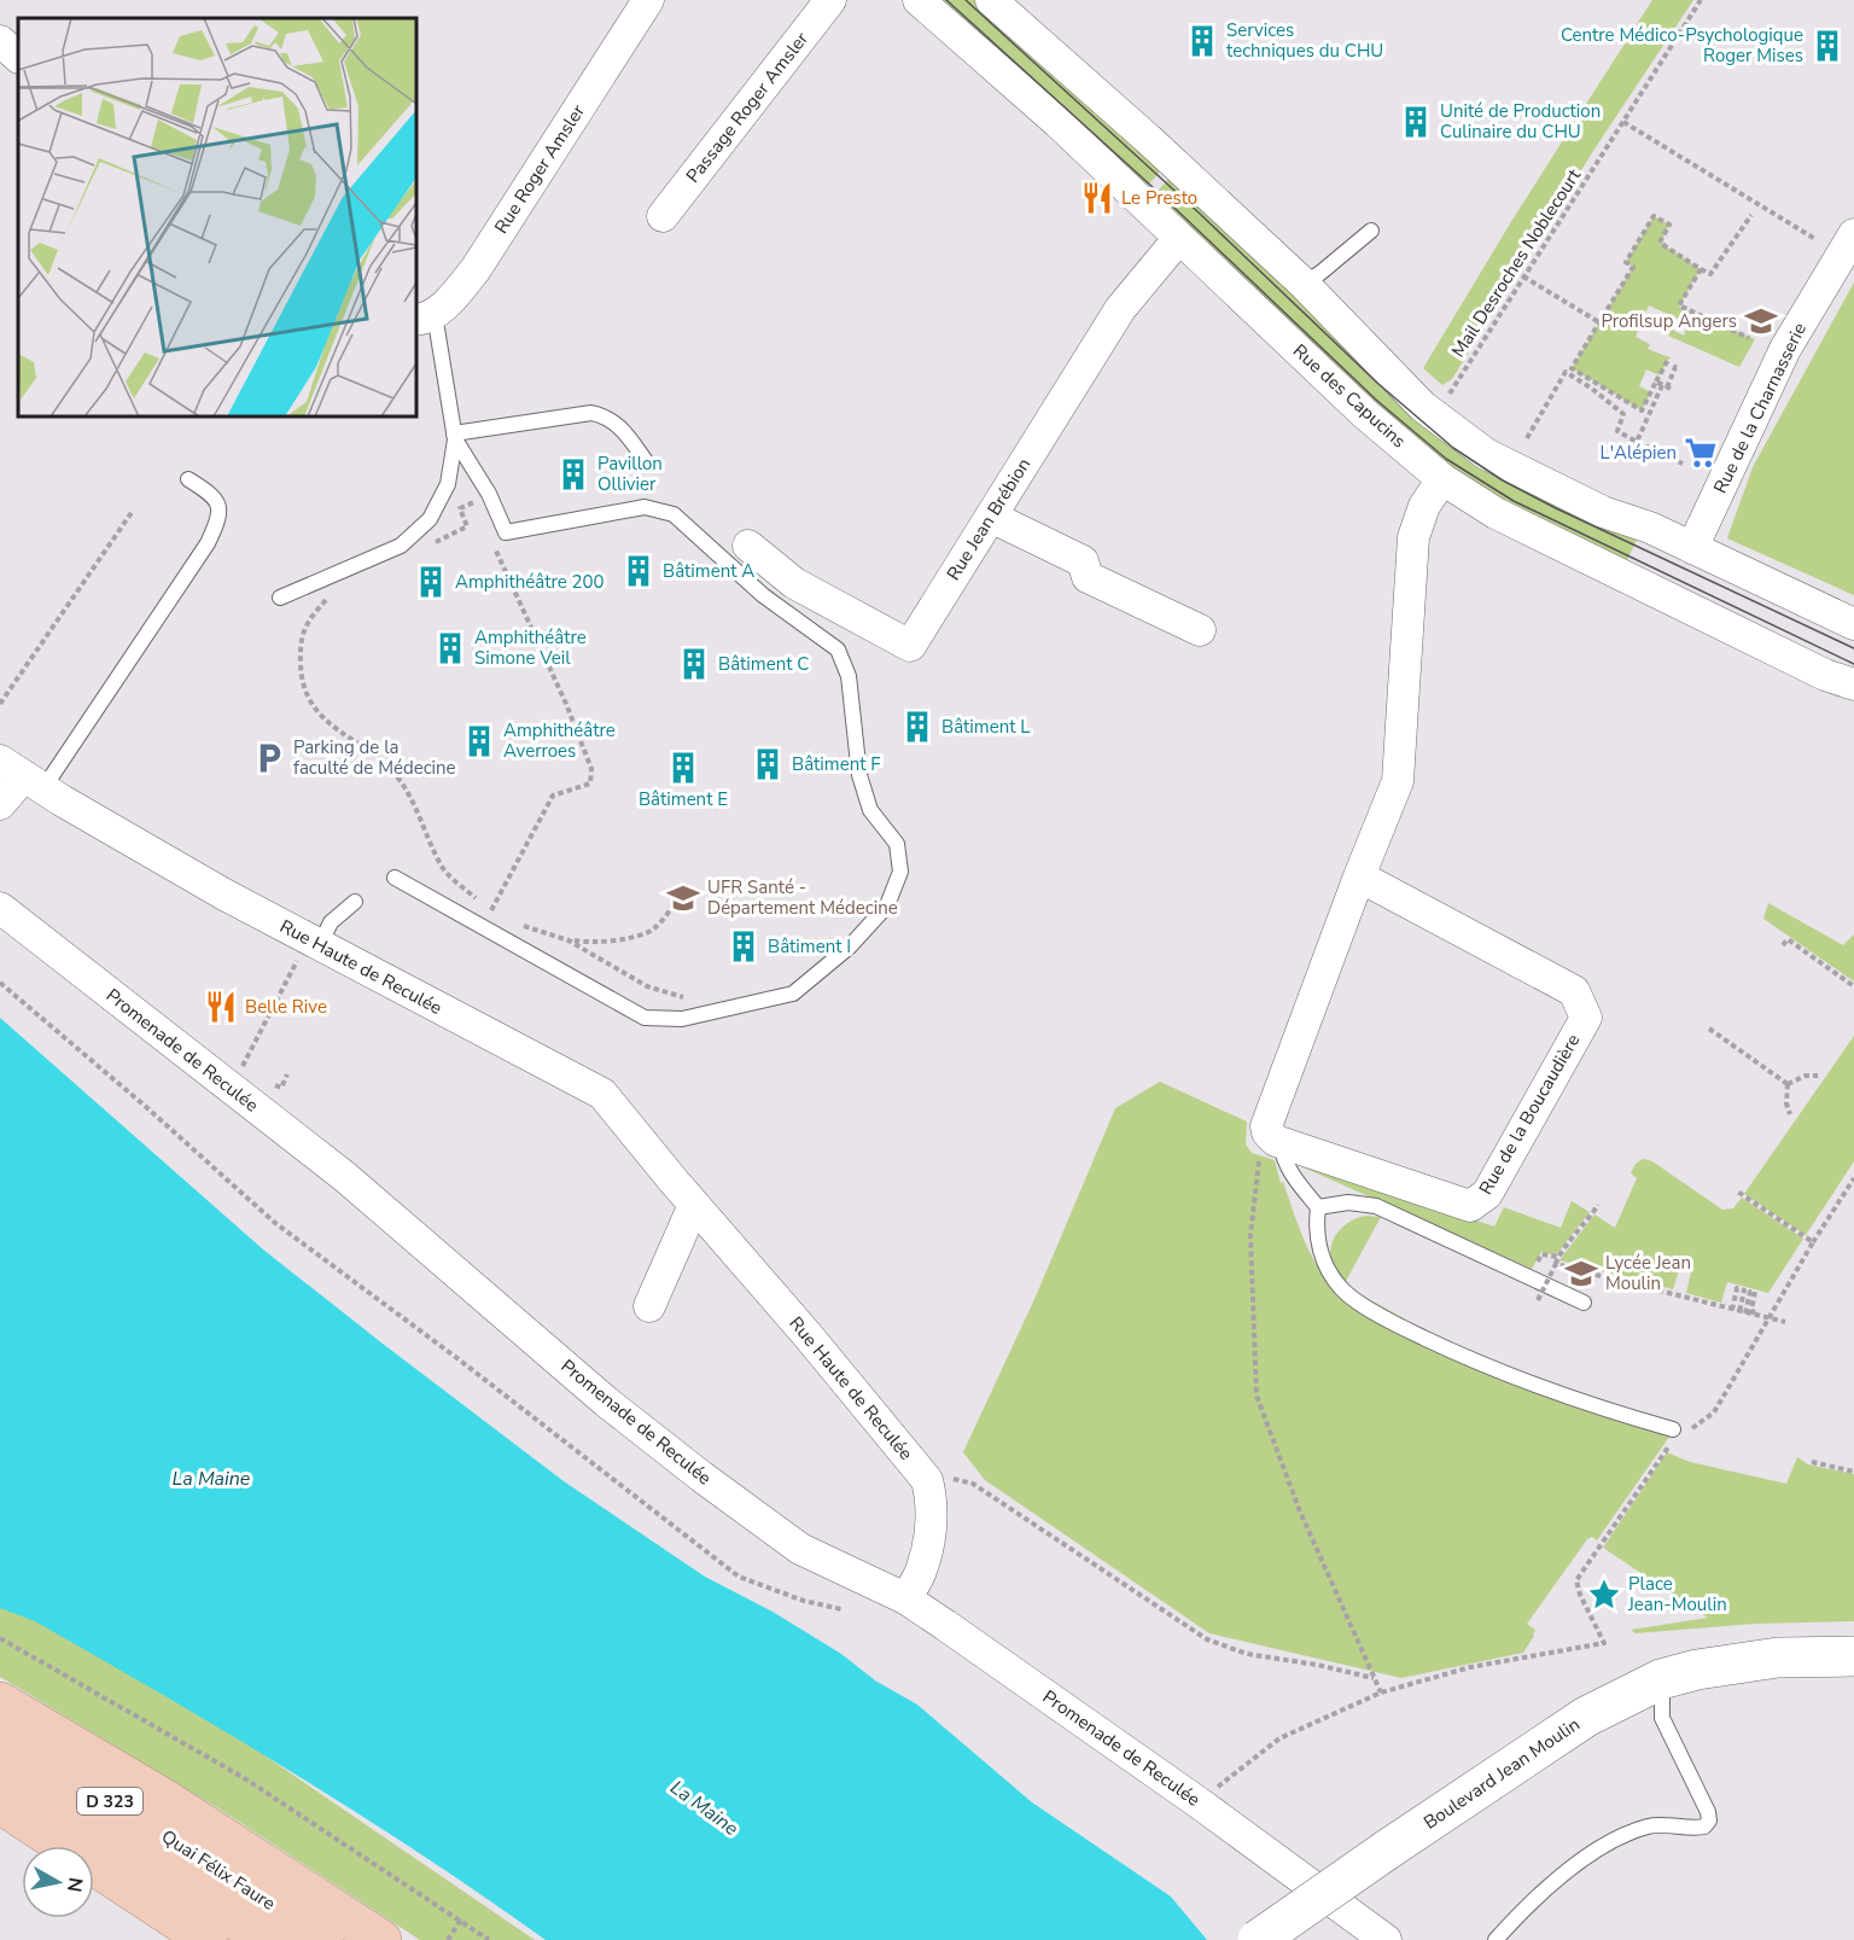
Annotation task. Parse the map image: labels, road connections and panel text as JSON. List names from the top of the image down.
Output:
{
  "streets": {
    "highway": ["D 323", "Quai Félix Faure"],
    "main road": ["Boulevard Jean Moulin"],
    "street": [
      "Passage Roger Amsler",
      "Rue Roger Amsler",
      "Rue des Capucins",
      "Rue de la Charnasserie",
      "Rue Jean Brébion",
      "Rue Haute de Reculée",
      "Promenade de Reculée",
      "Rue de la Boucaudière"
    ],
    "path": ["Mail Desroches Noblecourt"]
  },
  "crossings": [
    ["Rue des Capucins", "Rue Jean Brébion"],
    ["Rue Haute de Reculée", "Promenade de Reculée"]
  ],
  "water": ["La Maine"],
  "places": {
    "building": [
      "Services techniques du CHU",
      "Centre Médico-Psychologique Roger Mises",
      "Unité de Production Culinaire du CHU",
      "Pavillon Ollivier",
      "Bâtiment A",
      "Amphithéâtre 200",
      "Amphithéâtre Simone Veil",
      "Bâtiment C",
      "Bâtiment L",
      "Amphithéâtre Averroes",
      "Bâtiment F",
      "Bâtiment E",
      "Bâtiment I"
    ],
    "restaurant": ["Le Presto", "Belle Rive"],
    "school or university": ["Profilsup Angers", "UFR Santé - Département Médecine", "Lycée Jean Moulin"],
    "supermarket": ["L'Alépien"],
    "parking": ["Parking de la faculté de Médecine"],
    "place": ["Place Jean-Moulin"]
  },
  "north": "right"
}
